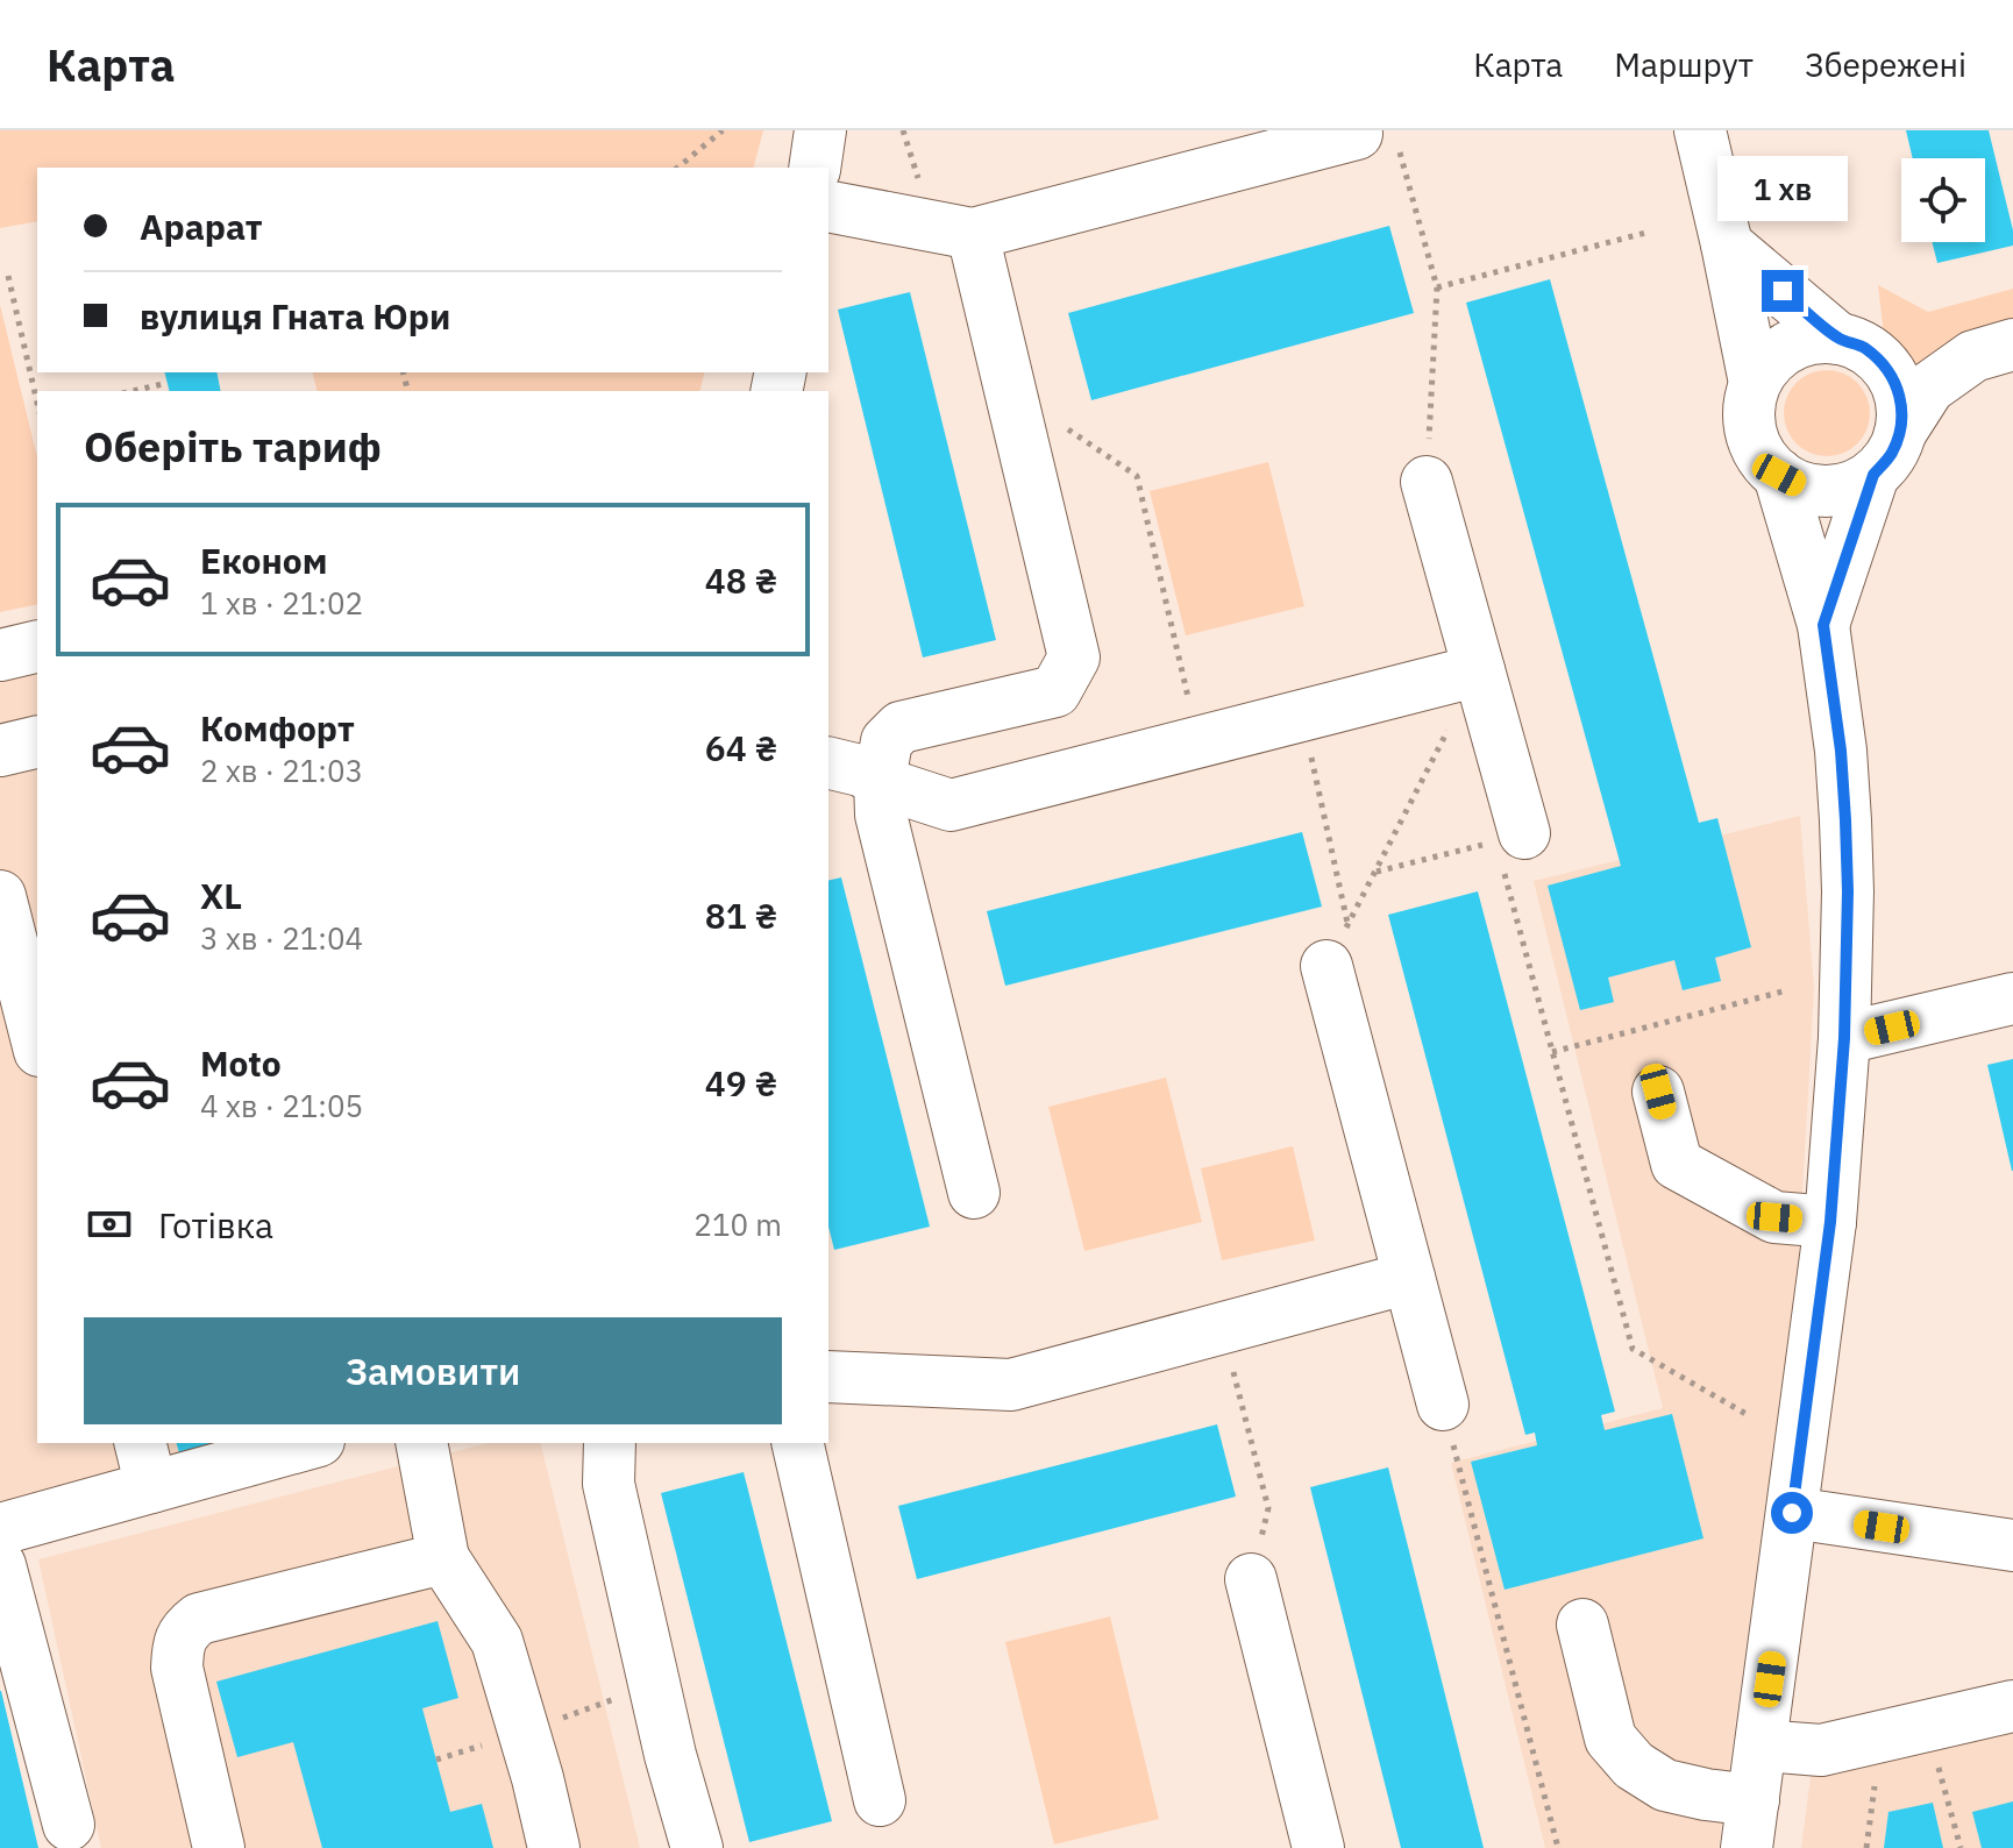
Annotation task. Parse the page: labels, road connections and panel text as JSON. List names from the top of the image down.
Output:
{
  "page": {
    "header": "Карта",
    "nav": ["Карта", "Маршрут", "Збережені"],
    "bubble": "1 хв",
    "banner": ["Арарат", "вулиця Гната Юри"],
    "heading": "Оберіть тариф",
    "list": [
      {
        "name": "Економ",
        "note": "1 хв · 21:02",
        "value": "48 ₴"
      },
      {
        "name": "Комфорт",
        "note": "2 хв · 21:03",
        "value": "64 ₴"
      },
      {
        "name": "XL",
        "note": "3 хв · 21:04",
        "value": "81 ₴"
      },
      {
        "name": "Moto",
        "note": "4 хв · 21:05",
        "value": "49 ₴"
      }
    ],
    "pay": ["Готівка", "210 m"],
    "buttons": "Замовити"
  }
}
